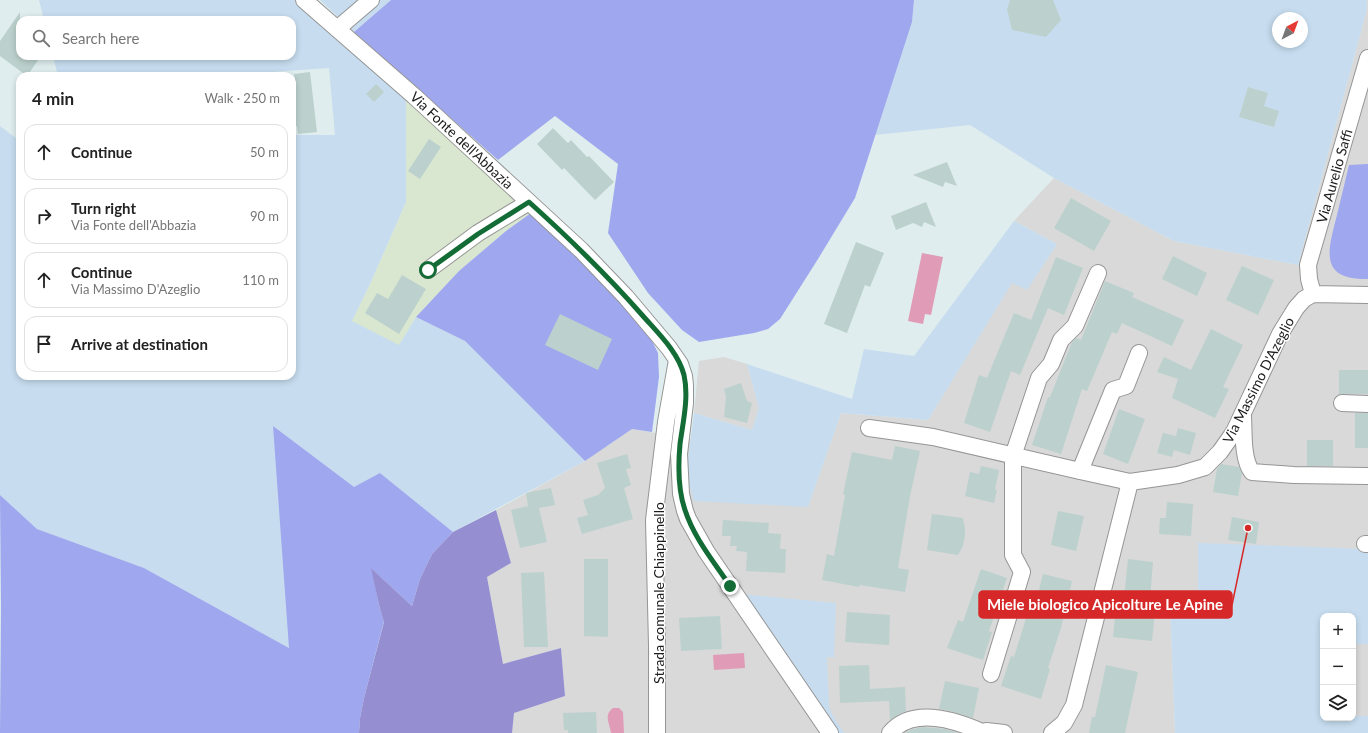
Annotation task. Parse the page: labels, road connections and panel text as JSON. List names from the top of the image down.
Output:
{
  "streets": {
    "street": [
      "Via Fonte dell'Abbazia",
      "Via Aurelio Saffi",
      "Via Massimo D'Azeglio",
      "Strada comunale Chiappinello"
    ]
  },
  "crossings": [
    ["Via Fonte dell'Abbazia", "Strada comunale Chiappinello"],
    ["Via Aurelio Saffi", "Via Massimo D'Azeglio"]
  ],
  "places": ["Miele biologico Apicolture Le Apine"],
  "north": "top right",
  "page": {
    "search": "Search here",
    "heading": ["4 min", "Walk · 250 m"],
    "list": [
      ["Continue", "50 m"],
      ["Turn right", "Via Fonte dell'Abbazia", "90 m"],
      ["Continue", "Via Massimo D'Azeglio", "110 m"],
      "Arrive at destination"
    ],
    "map_buttons": ["+", "−"]
  }
}
